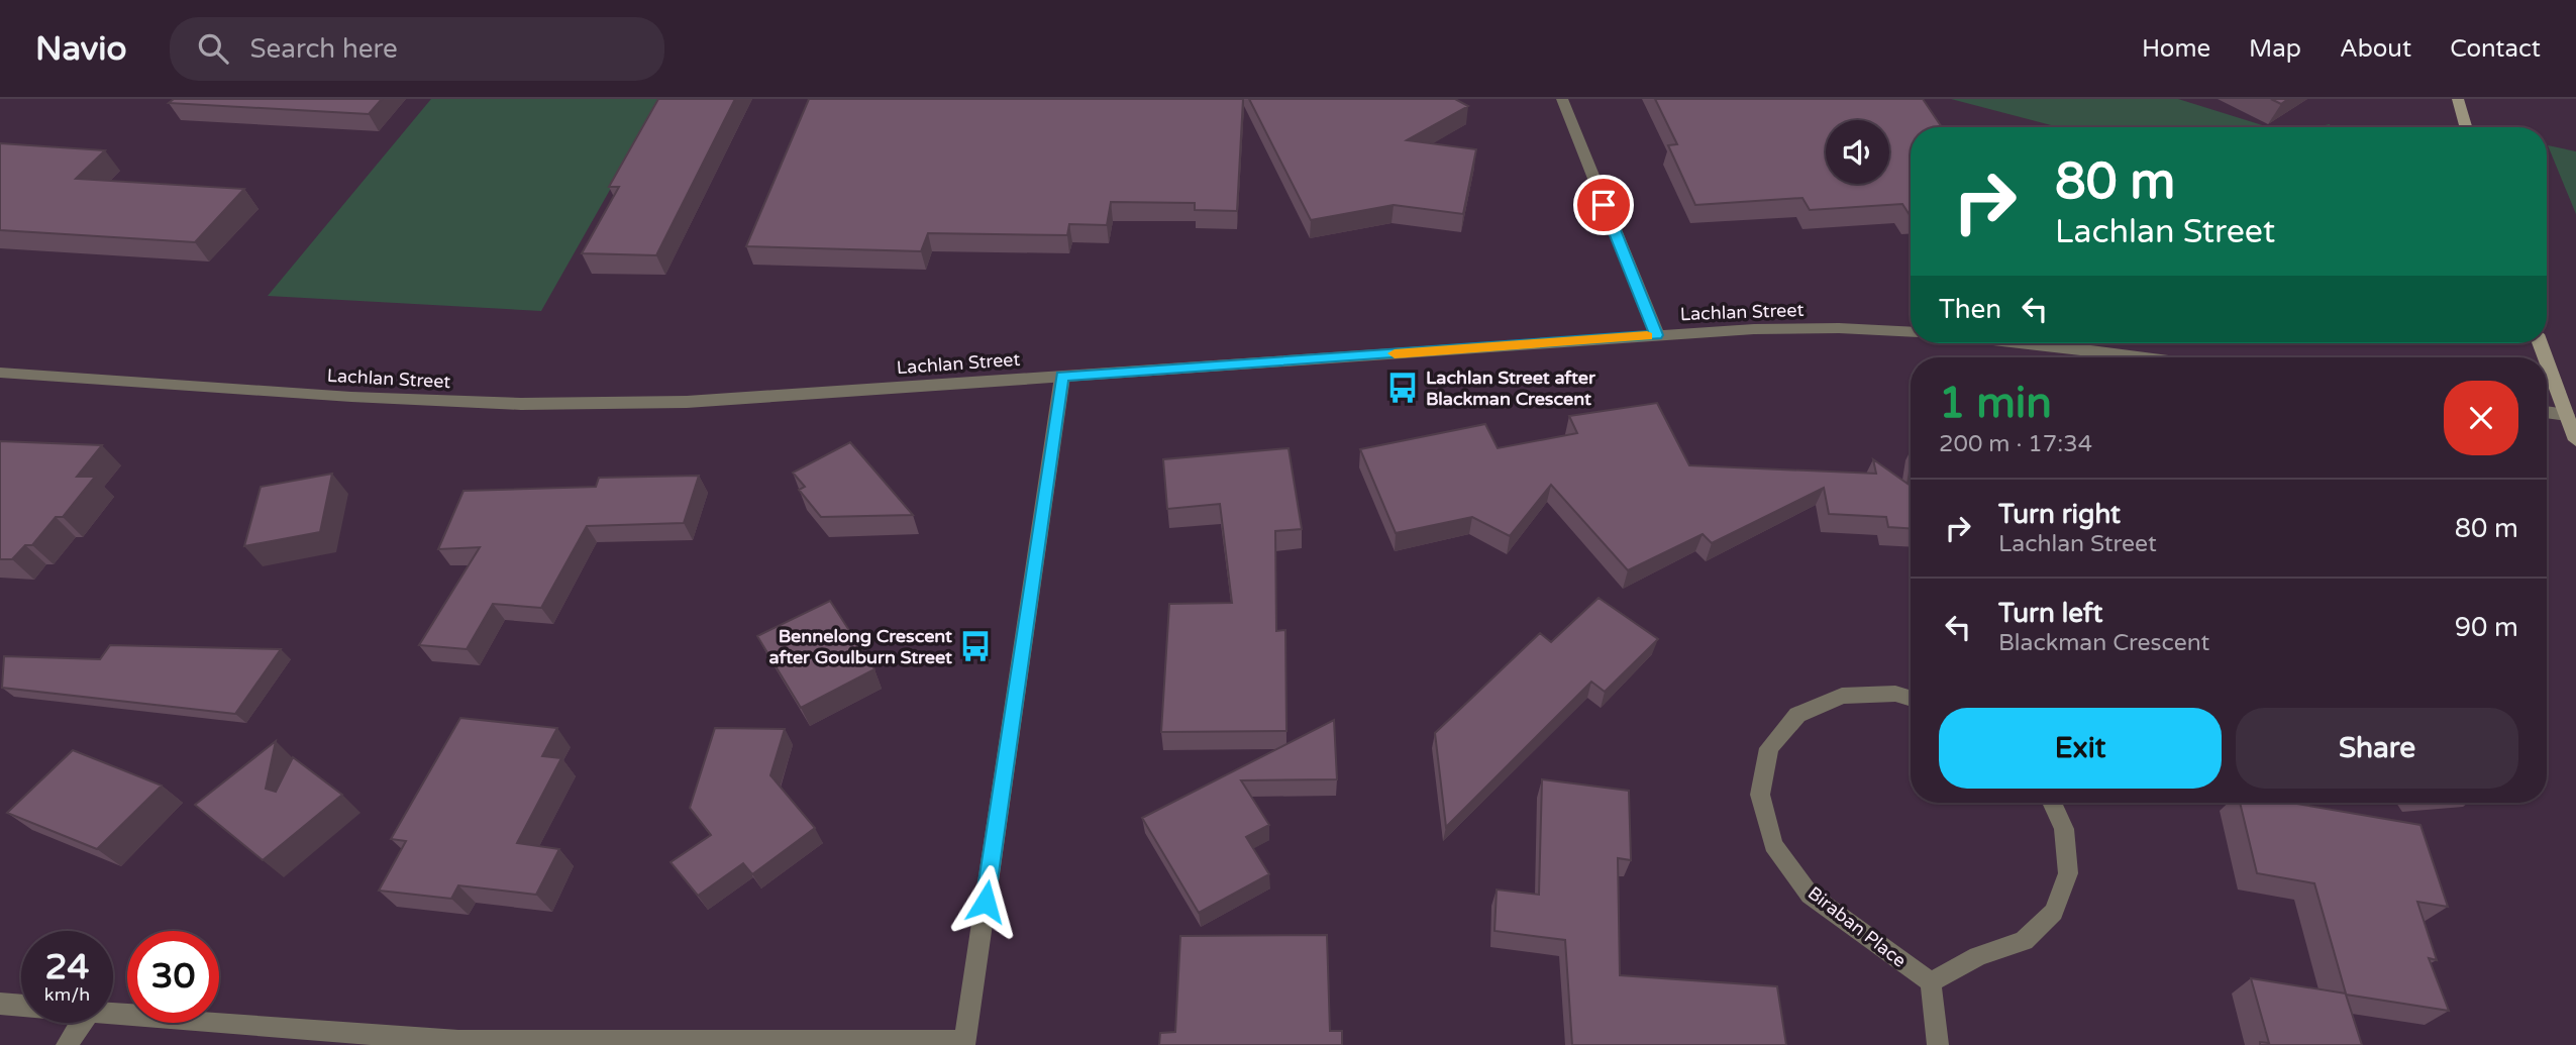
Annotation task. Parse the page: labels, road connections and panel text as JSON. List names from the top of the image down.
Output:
{
  "streets": {
    "street": ["Lachlan Street", "Biraban Place"]
  },
  "places": {
    "bus stop": ["Lachlan Street after Blackman Crescent", "Bennelong Crescent after Goulburn Street"]
  },
  "page": {
    "header": "Navio",
    "search": "Search here",
    "nav": [
      "Home",
      "Map",
      "About",
      "Contact"
    ],
    "turn": ["80 m", "Lachlan Street"],
    "then": "Then",
    "heading": ["1 min", "200 m · 17:34"],
    "list": [
      {
        "name": "Turn right",
        "note": "Lachlan Street",
        "value": "80 m"
      },
      {
        "name": "Turn left",
        "note": "Blackman Crescent",
        "value": "90 m"
      }
    ],
    "buttons": ["Exit", "Share"],
    "speed": "24 km/h",
    "limit": "30"
  }
}
